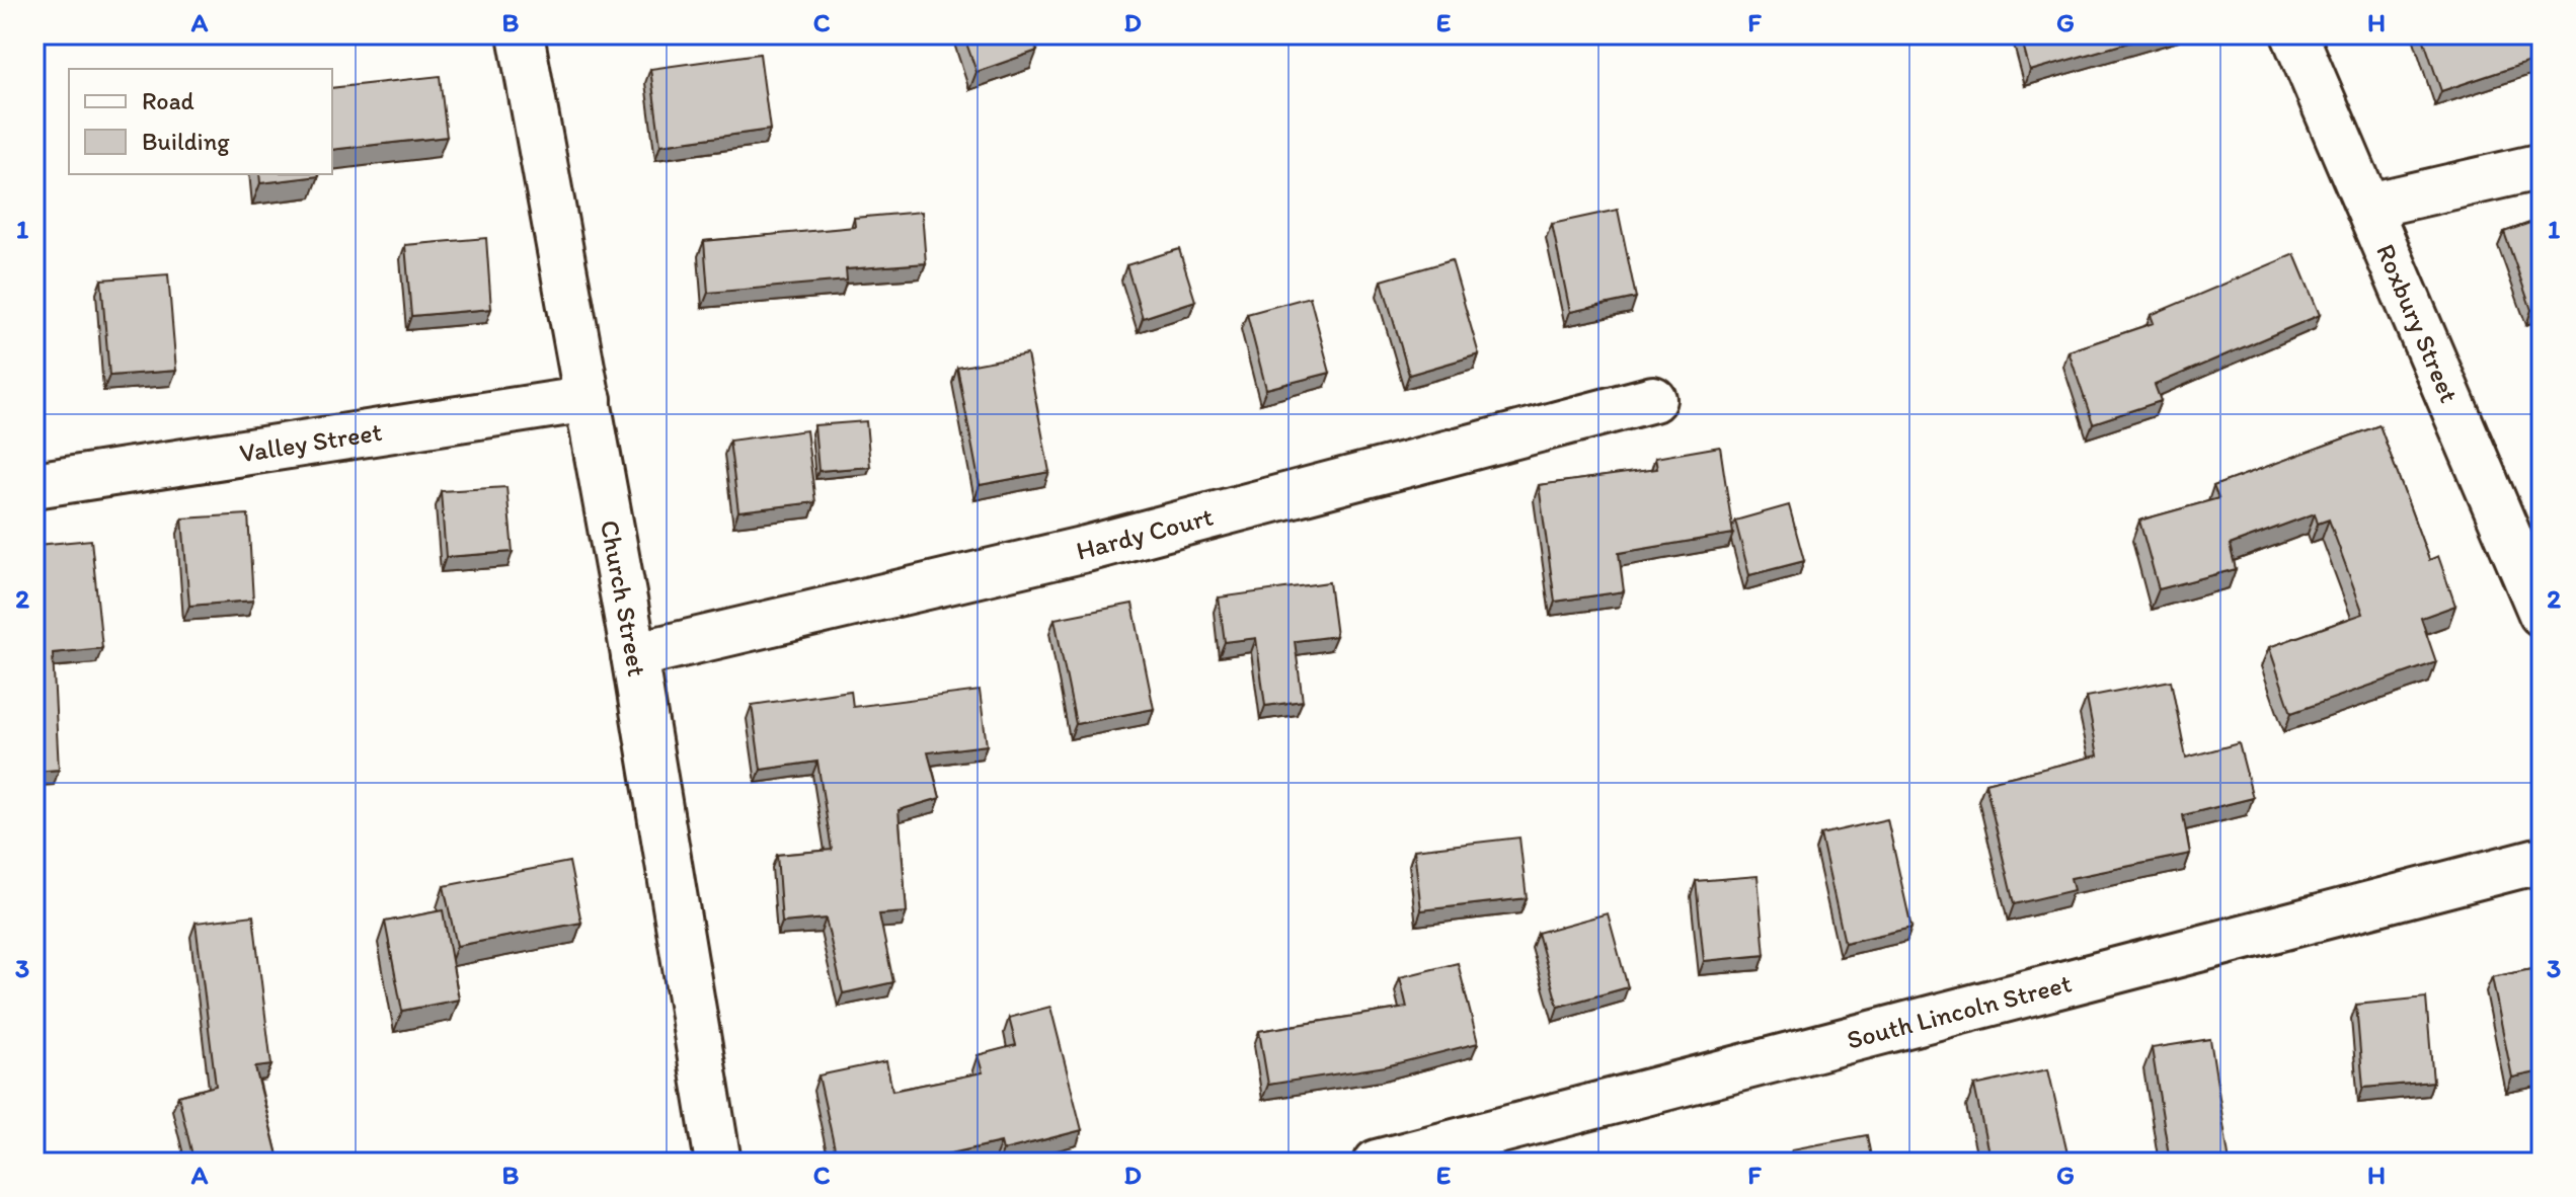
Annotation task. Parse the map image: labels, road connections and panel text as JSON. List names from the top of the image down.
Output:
{
  "streets": {
    "street": [
      "Roxbury Street",
      "Valley Street",
      "Hardy Court",
      "Church Street",
      "South Lincoln Street"
    ]
  },
  "crossings": [
    ["Valley Street", "Church Street"],
    ["Hardy Court", "Church Street"]
  ],
  "legend": ["Road", "Building"],
  "grid": {
    "columns": [
      "A",
      "B",
      "C",
      "D",
      "E",
      "F",
      "G",
      "H"
    ],
    "rows": ["1", "2", "3"]
  }
}
